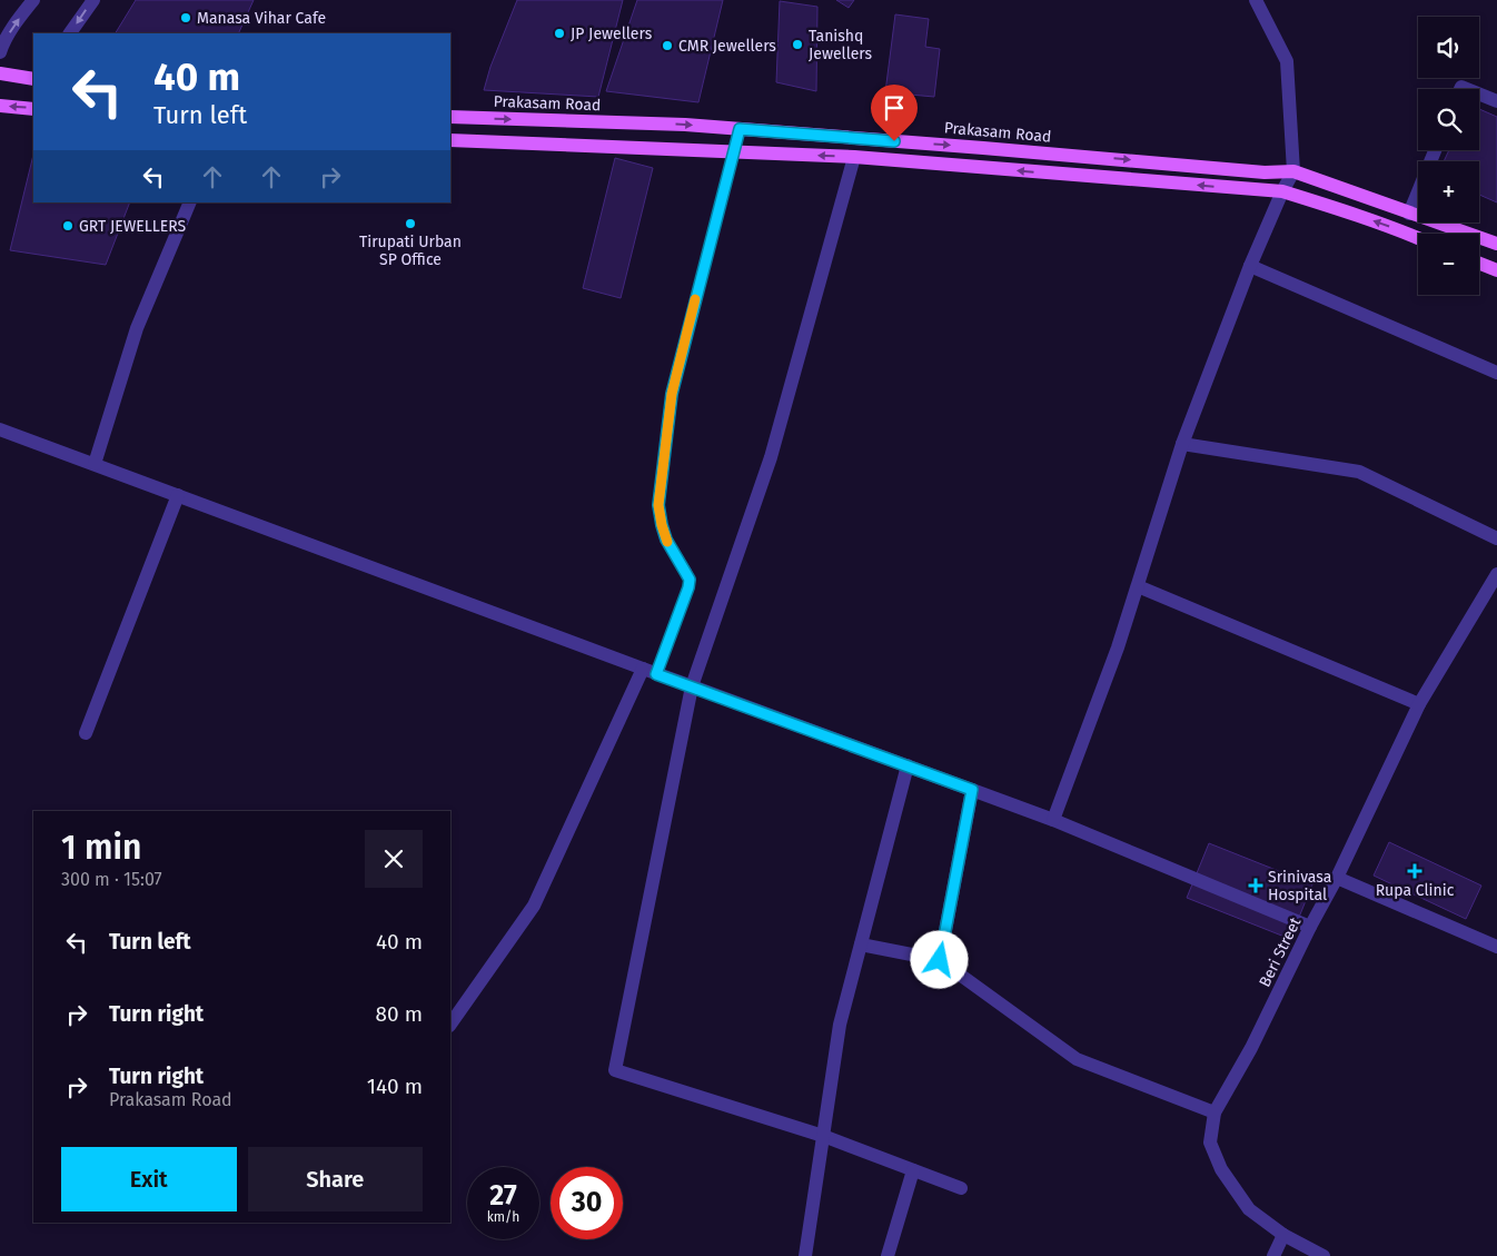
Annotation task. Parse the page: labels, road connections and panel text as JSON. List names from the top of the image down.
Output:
{
  "streets": {
    "main road": ["Prakasam Road"],
    "street": ["Beri Street"]
  },
  "places": {
    "other": [
      "Manasa Vihar Cafe",
      "JP Jewellers",
      "Tanishq Jewellers",
      "CMR Jewellers",
      "Tirupati Urban SP Office",
      "GRT JEWELLERS"
    ],
    "health": ["Rupa Clinic", "Srinivasa Hospital"]
  },
  "page": {
    "map_buttons": ["+", "−"],
    "turn": ["40 m", "Turn left"],
    "heading": ["1 min", "300 m · 15:07"],
    "list": [
      {
        "name": "Turn left",
        "value": "40 m"
      },
      {
        "name": "Turn right",
        "value": "80 m"
      },
      {
        "name": "Turn right",
        "note": "Prakasam Road",
        "value": "140 m"
      }
    ],
    "buttons": ["Exit", "Share"],
    "speed": "27 km/h",
    "limit": "30"
  }
}
